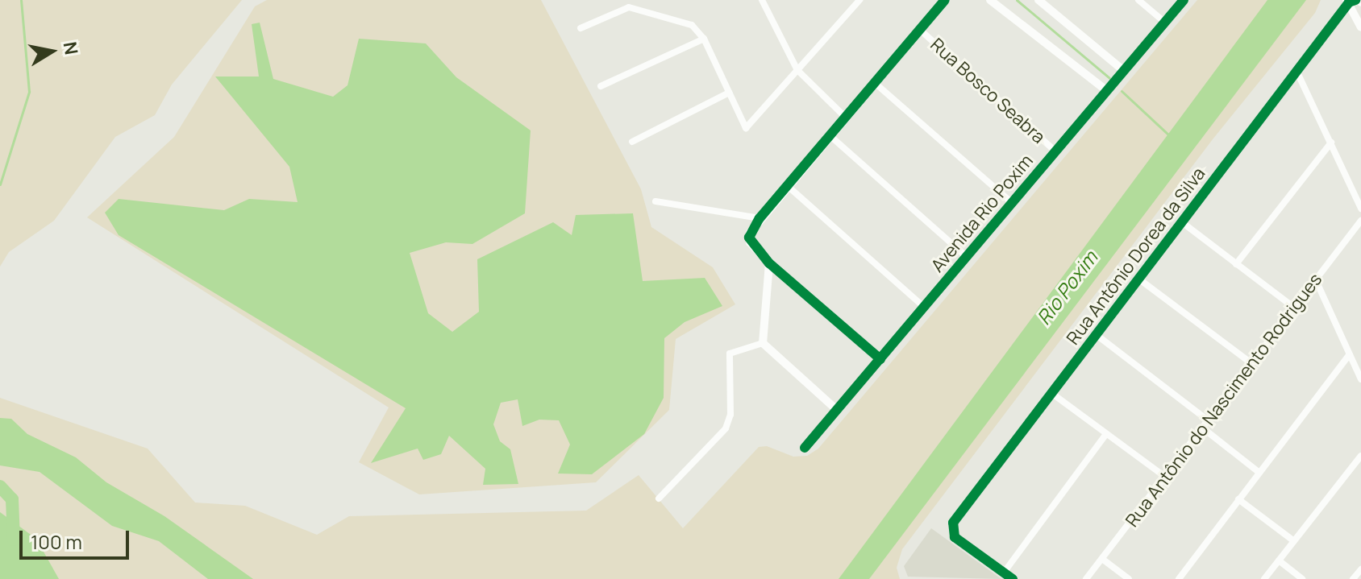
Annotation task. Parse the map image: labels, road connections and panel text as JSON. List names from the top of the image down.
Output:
{
  "streets": {
    "street": [
      "Rua Bosco Seabra",
      "Avenida Rio Poxim",
      "Rua Antônio Dorea da Silva",
      "Rua Antônio do Nascimento Rodrigues"
    ]
  },
  "crossings": [
    ["Rua Bosco Seabra", "Avenida Rio Poxim"]
  ],
  "water": ["Rio Poxim"],
  "scale_bar": "100 m",
  "north": "right"
}
